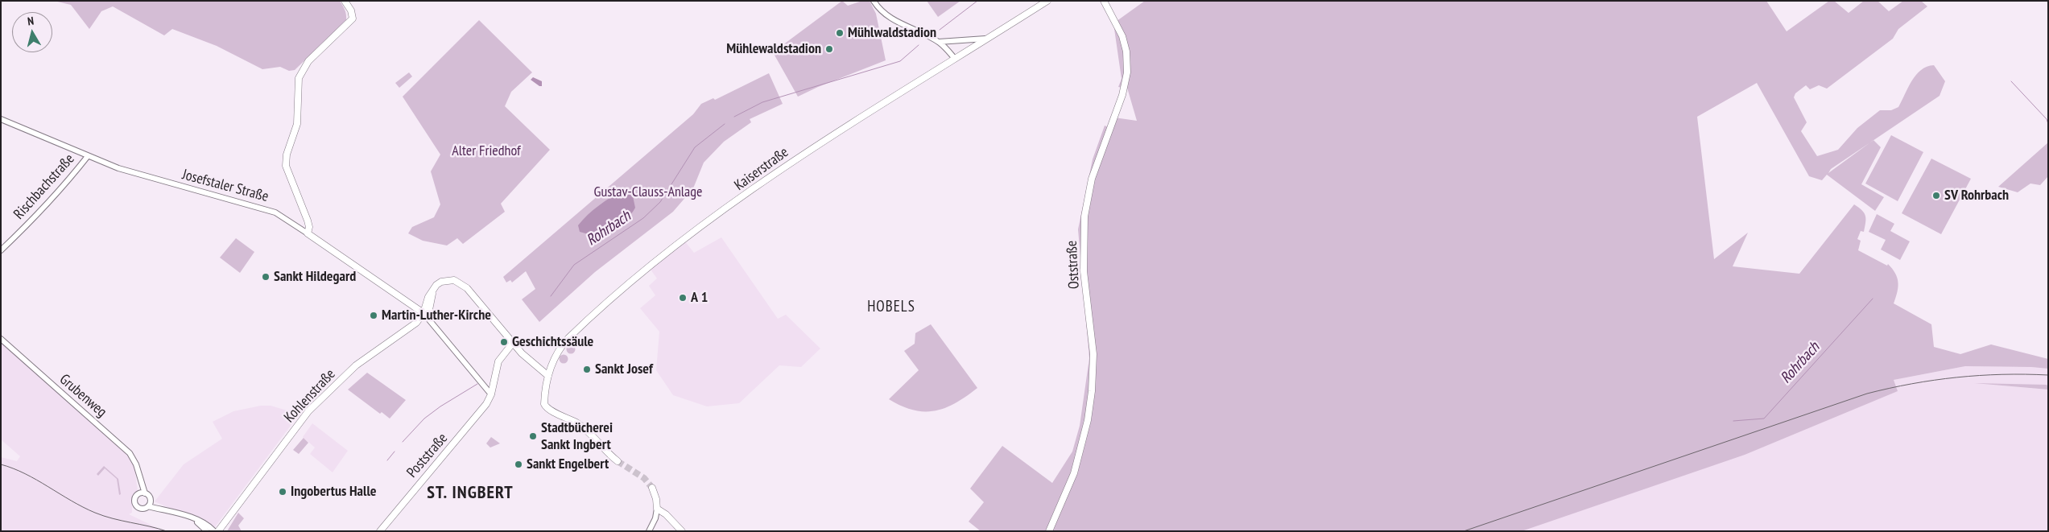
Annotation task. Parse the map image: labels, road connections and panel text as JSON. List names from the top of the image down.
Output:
{
  "streets": {
    "main road": [
      "Kaiserstraße",
      "Josefstaler Straße",
      "Oststraße",
      "Kohlenstraße",
      "Poststraße"
    ],
    "street": ["Rischbachstraße", "Grubenweg"]
  },
  "crossings": [
    ["Josefstaler Straße", "Rischbachstraße"],
    ["Josefstaler Straße", "Kohlenstraße"]
  ],
  "districts": ["HOBELS", "ST. INGBERT"],
  "water": ["Rohrbach"],
  "parks": ["Alter Friedhof", "Gustav-Clauss-Anlage"],
  "places": [
    "Mühlwaldstadion",
    "Mühlewaldstadion",
    "SV Rohrbach",
    "Sankt Hildegard",
    "A 1",
    "Martin-Luther-Kirche",
    "Geschichtssäule",
    "Sankt Josef",
    "Stadtbücherei Sankt Ingbert",
    "Sankt Engelbert",
    "Ingobertus Halle"
  ],
  "north": "top"
}
